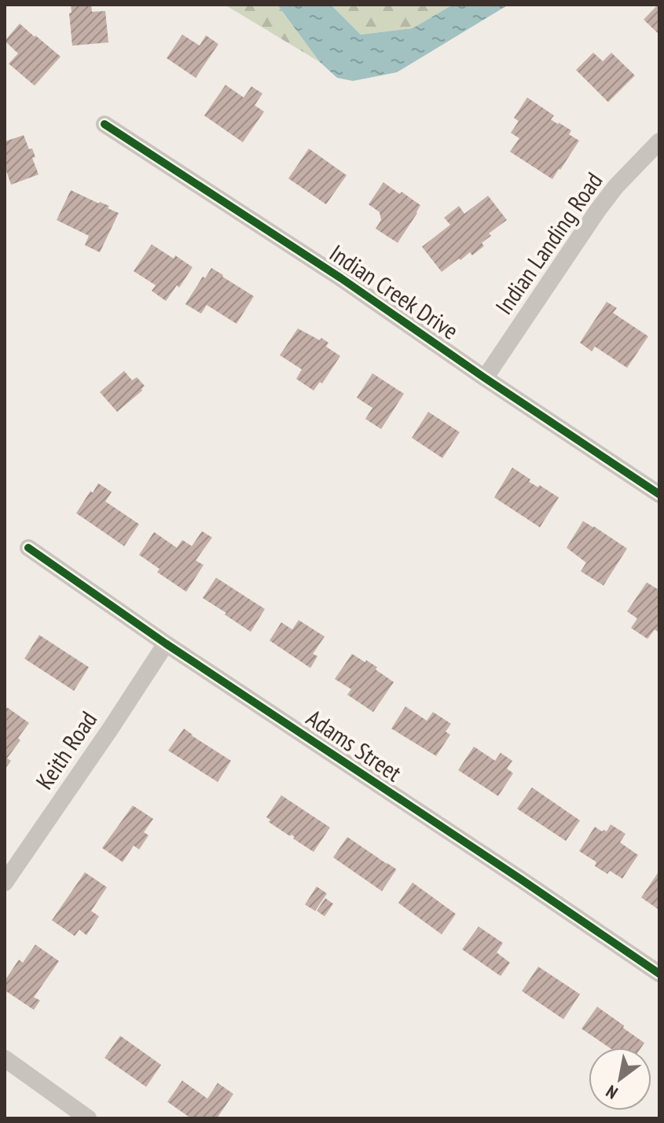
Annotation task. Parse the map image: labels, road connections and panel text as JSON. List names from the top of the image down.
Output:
{
  "streets": {
    "street": [
      "Indian Landing Road",
      "Indian Creek Drive",
      "Adams Street",
      "Keith Road"
    ]
  },
  "crossings": [
    ["Indian Landing Road", "Indian Creek Drive"],
    ["Adams Street", "Keith Road"]
  ],
  "north": "bottom left"
}
